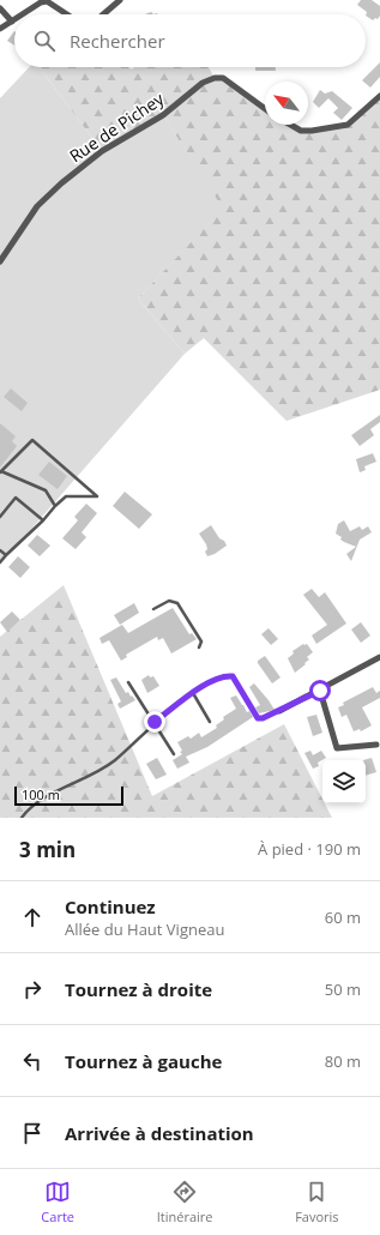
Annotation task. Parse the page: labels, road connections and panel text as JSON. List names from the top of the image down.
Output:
{
  "streets": {
    "street": ["Rue de Pichey"]
  },
  "scale_bar": "100 m",
  "north": "top left",
  "page": {
    "search": "Rechercher",
    "scale": "100 m",
    "heading": ["3 min", "À pied · 190 m"],
    "list": [
      ["Continuez", "Allée du Haut Vigneau", "60 m"],
      ["Tournez à droite", "50 m"],
      ["Tournez à gauche", "80 m"],
      "Arrivée à destination"
    ],
    "nav": ["Carte", "Itinéraire", "Favoris"]
  }
}
